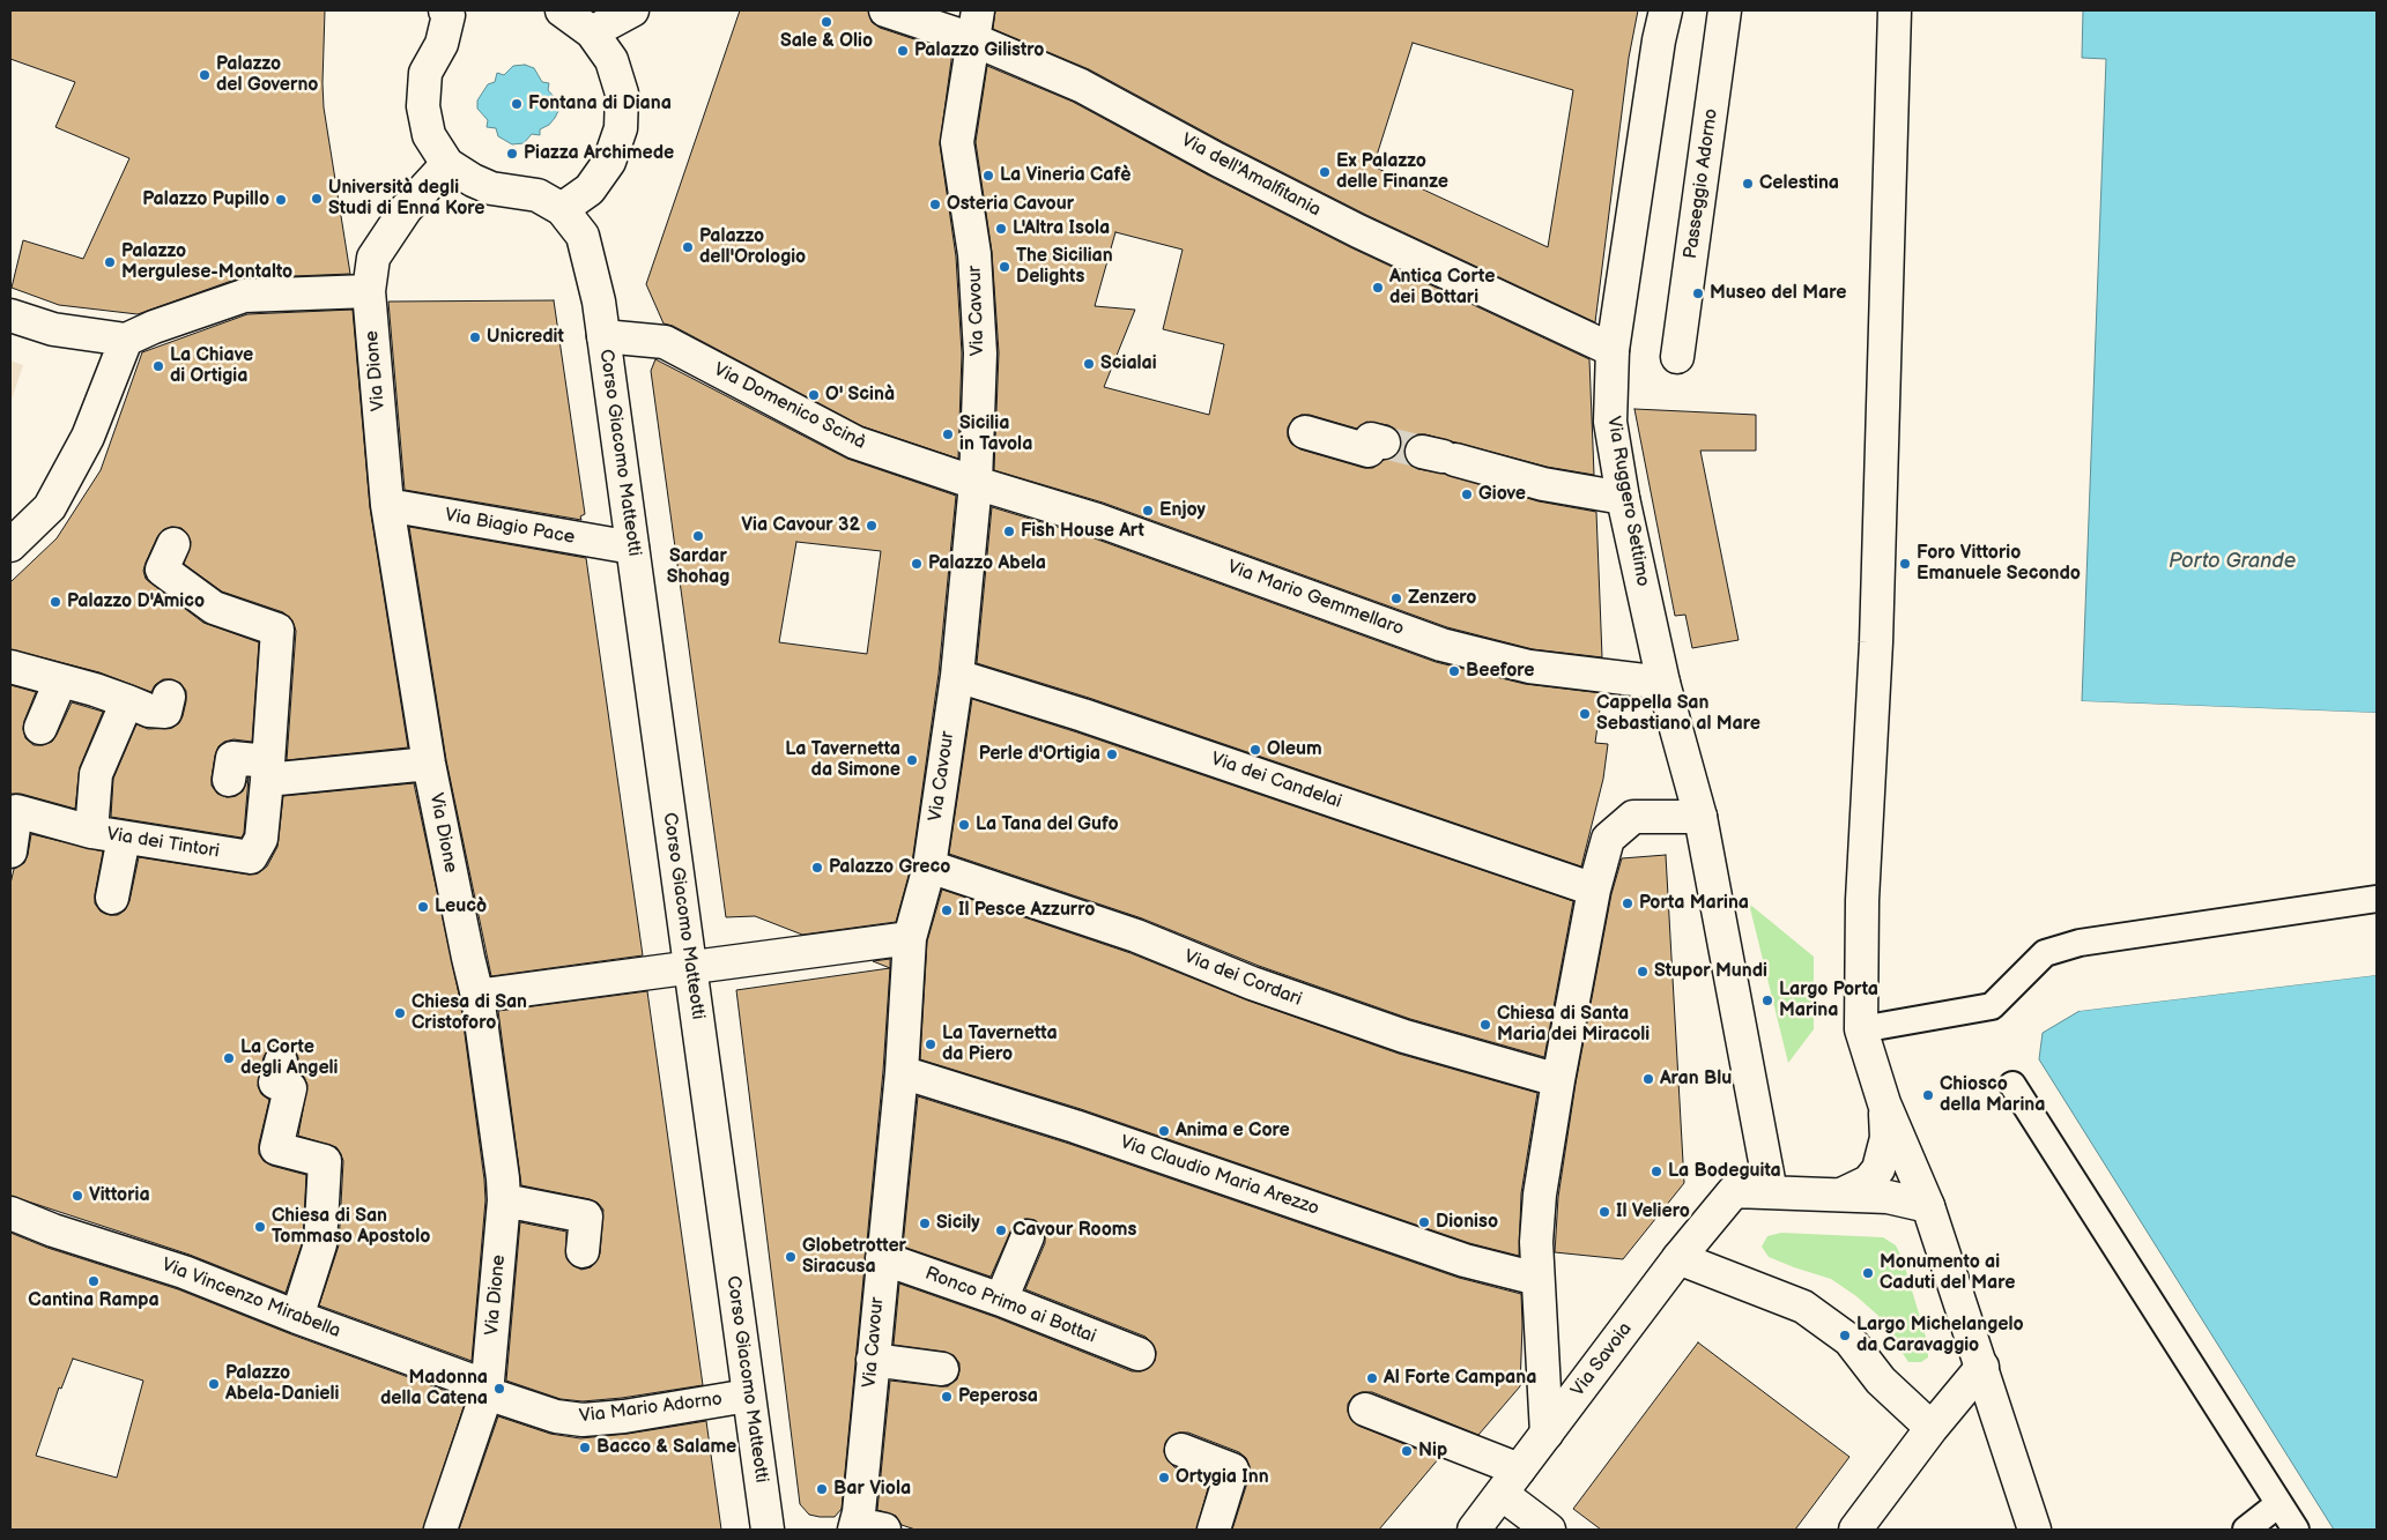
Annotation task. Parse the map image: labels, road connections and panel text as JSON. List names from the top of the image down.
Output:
{
  "streets": {
    "street": [
      "Via dell'Amalfitania",
      "Passeggio Adorno",
      "Via Cavour",
      "Via Dione",
      "Via Domenico Scinà",
      "Corso Giacomo Matteotti",
      "Via Ruggero Settimo",
      "Via Biagio Pace",
      "Via Mario Gemmellaro",
      "Via dei Candelai",
      "Via dei Tintori",
      "Via dei Cordari",
      "Via Claudio Maria Arezzo",
      "Via Vincenzo Mirabella",
      "Ronco Primo ai Bottai",
      "Via Savoia",
      "Via Mario Adorno"
    ]
  },
  "crossings": [
    ["Via dell'Amalfitania", "Via Cavour"],
    ["Via dell'Amalfitania", "Via Ruggero Settimo"],
    ["Via Cavour", "Via Domenico Scinà"],
    ["Via Cavour", "Via Mario Gemmellaro"],
    ["Via Cavour", "Via dei Candelai"],
    ["Via Cavour", "Via dei Cordari"],
    ["Via Cavour", "Via Claudio Maria Arezzo"],
    ["Via Cavour", "Ronco Primo ai Bottai"],
    ["Via Dione", "Via Biagio Pace"],
    ["Via Dione", "Via Vincenzo Mirabella"],
    ["Via Dione", "Via Mario Adorno"],
    ["Via Domenico Scinà", "Corso Giacomo Matteotti"],
    ["Via Domenico Scinà", "Via Mario Gemmellaro"],
    ["Corso Giacomo Matteotti", "Via Biagio Pace"],
    ["Corso Giacomo Matteotti", "Via Mario Adorno"],
    ["Via Ruggero Settimo", "Via Mario Gemmellaro"],
    ["Via Ruggero Settimo", "Via Savoia"],
    ["Via Vincenzo Mirabella", "Via Mario Adorno"]
  ],
  "water": ["Porto Grande"],
  "places": [
    "Sale & Olio",
    "Palazzo Gilistro",
    "Palazzo del Governo",
    "Fontana di Diana",
    "Piazza Archimede",
    "Ex Palazzo delle Finanze",
    "La Vineria Cafè",
    "Celestina",
    "Università degli Studi di Enna Kore",
    "Palazzo Pupillo",
    "Osteria Cavour",
    "L'Altra Isola",
    "Palazzo dell'Orologio",
    "Palazzo Mergulese-Montalto",
    "The Sicilian Delights",
    "Antica Corte dei Bottari",
    "Museo del Mare",
    "Unicredit",
    "Scialai",
    "La Chiave di Ortigia",
    "O' Scinà",
    "Sicilia in Tavola",
    "Giove",
    "Enjoy",
    "Via Cavour 32",
    "Fish House Art",
    "Sardar Shohag",
    "Palazzo Abela",
    "Foro Vittorio Emanuele Secondo",
    "Zenzero",
    "Palazzo D'Amico",
    "Beefore",
    "Cappella San Sebastiano al Mare",
    "Oleum",
    "Perle d'Ortigia",
    "La Tavernetta da Simone",
    "La Tana del Gufo",
    "Palazzo Greco",
    "Porta Marina",
    "Leucò",
    "Il Pesce Azzurro",
    "Stupor Mundi",
    "Largo Porta Marina",
    "Chiesa di San Cristoforo",
    "Chiesa di Santa Maria dei Miracoli",
    "La Tavernetta da Piero",
    "La Corte degli Angeli",
    "Aran Blu",
    "Chiosco della Marina",
    "Anima e Core",
    "La Bodeguita",
    "Vittoria",
    "Il Veliero",
    "Dioniso",
    "Sicily",
    "Chiesa di San Tommaso Apostolo",
    "Cavour Rooms",
    "Globetrotter Siracusa",
    "Monumento ai Caduti del Mare",
    "Cantina Rampa",
    "Largo Michelangelo da Caravaggio",
    "Al Forte Campana",
    "Palazzo Abela-Danieli",
    "Madonna della Catena",
    "Peperosa",
    "Bacco & Salame",
    "Nip",
    "Ortygia Inn",
    "Bar Viola"
  ]
}
